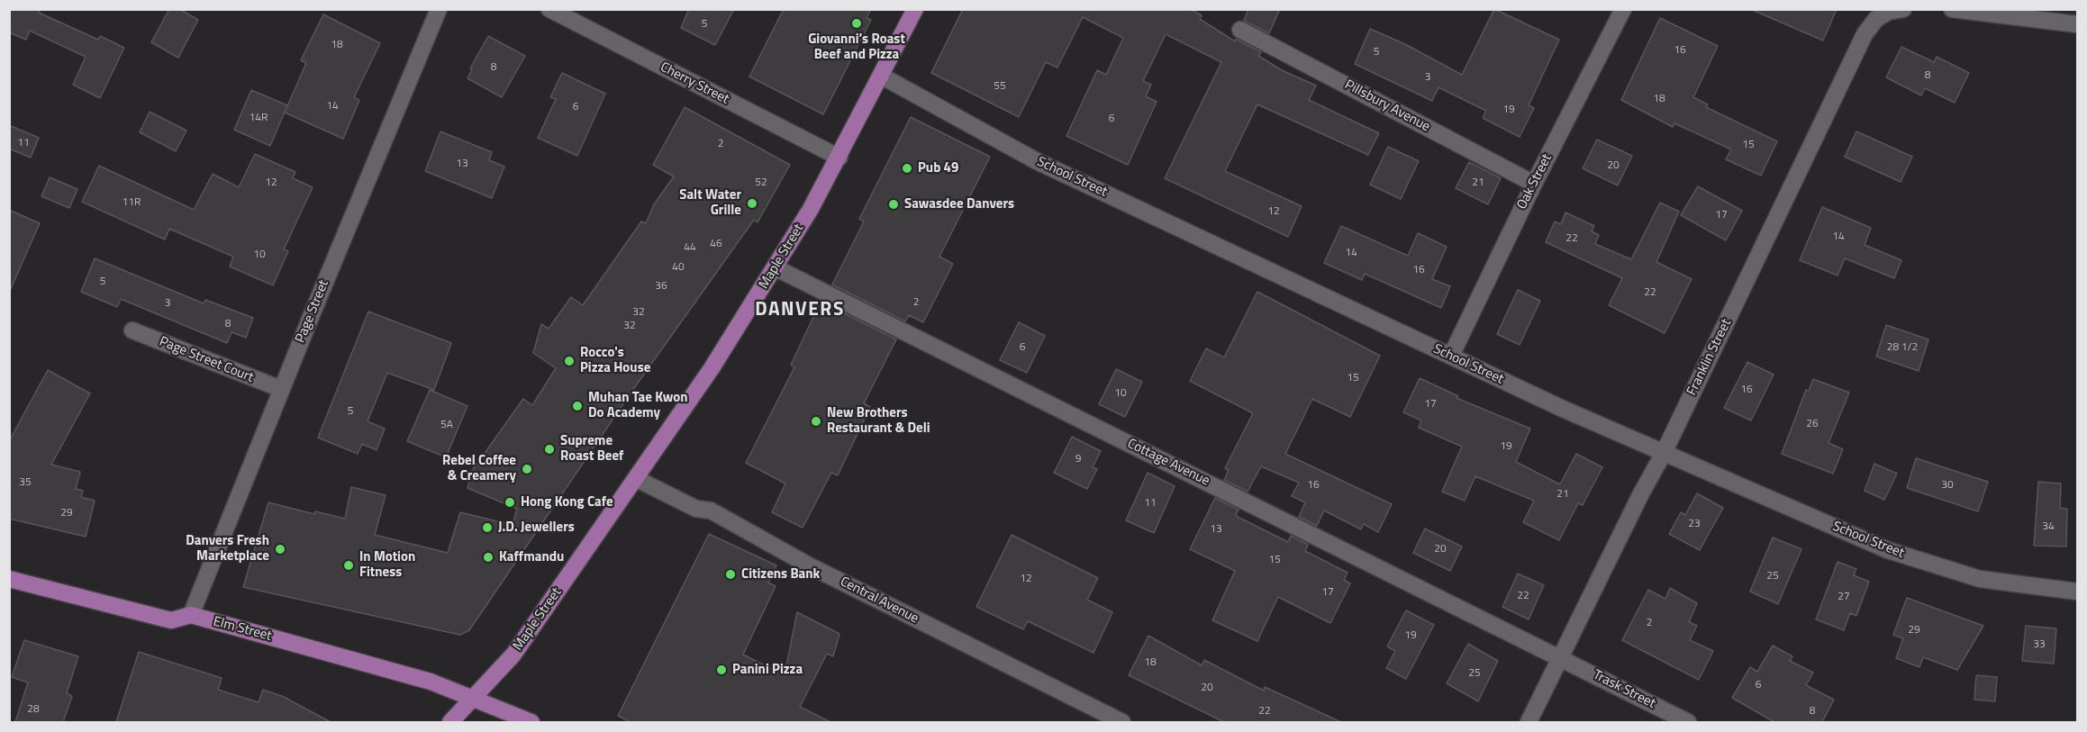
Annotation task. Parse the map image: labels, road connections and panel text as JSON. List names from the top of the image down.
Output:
{
  "streets": {
    "main road": ["Maple Street", "Elm Street"],
    "street": [
      "Cherry Street",
      "Pillsbury Avenue",
      "School Street",
      "Oak Street",
      "Page Street",
      "Franklin Street",
      "Page Street Court",
      "Cottage Avenue",
      "Central Avenue",
      "Trask Street"
    ]
  },
  "crossings": [
    ["Cherry Street", "Maple Street"],
    ["Pillsbury Avenue", "Oak Street"],
    ["School Street", "Oak Street"],
    ["School Street", "Maple Street"],
    ["School Street", "Franklin Street"],
    ["Maple Street", "Cottage Avenue"],
    ["Maple Street", "Central Avenue"],
    ["Maple Street", "Elm Street"],
    ["Page Street", "Page Street Court"],
    ["Page Street", "Elm Street"],
    ["Franklin Street", "Cottage Avenue"],
    ["Franklin Street", "Trask Street"],
    ["Cottage Avenue", "Trask Street"]
  ],
  "districts": ["DANVERS"],
  "places": [
    "Giovanni’s Roast Beef and Pizza",
    "Pub 49",
    "Salt Water Grille",
    "Sawasdee Danvers",
    "Rocco's Pizza House",
    "Muhan Tae Kwon Do Academy",
    "New Brothers Restaurant & Deli",
    "Supreme Roast Beef",
    "Rebel Coffee & Creamery",
    "Hong Kong Cafe",
    "J.D. Jewellers",
    "Danvers Fresh Marketplace",
    "Kaffmandu",
    "In Motion Fitness",
    "Citizens Bank",
    "Panini Pizza"
  ],
  "house_numbers": [
    "5",
    "18",
    "16",
    "5",
    "8",
    "8",
    "3",
    "55",
    "18",
    "14",
    "6",
    "19",
    "14R",
    "6",
    "11",
    "2",
    "15",
    "13",
    "20",
    "12",
    "52",
    "21",
    "11R",
    "12",
    "17",
    "14",
    "22",
    "46",
    "44",
    "14",
    "10",
    "40",
    "16",
    "5",
    "36",
    "22",
    "2",
    "3",
    "32",
    "8",
    "32",
    "6",
    "28 1/2",
    "15",
    "16",
    "10",
    "17",
    "5",
    "26",
    "5A",
    "19",
    "9",
    "35",
    "16",
    "30",
    "21",
    "11",
    "29",
    "23",
    "34",
    "13",
    "20",
    "15",
    "25",
    "12",
    "17",
    "22",
    "27",
    "2",
    "29",
    "19",
    "33",
    "18",
    "25",
    "6",
    "20",
    "28",
    "22",
    "8"
  ]
}
